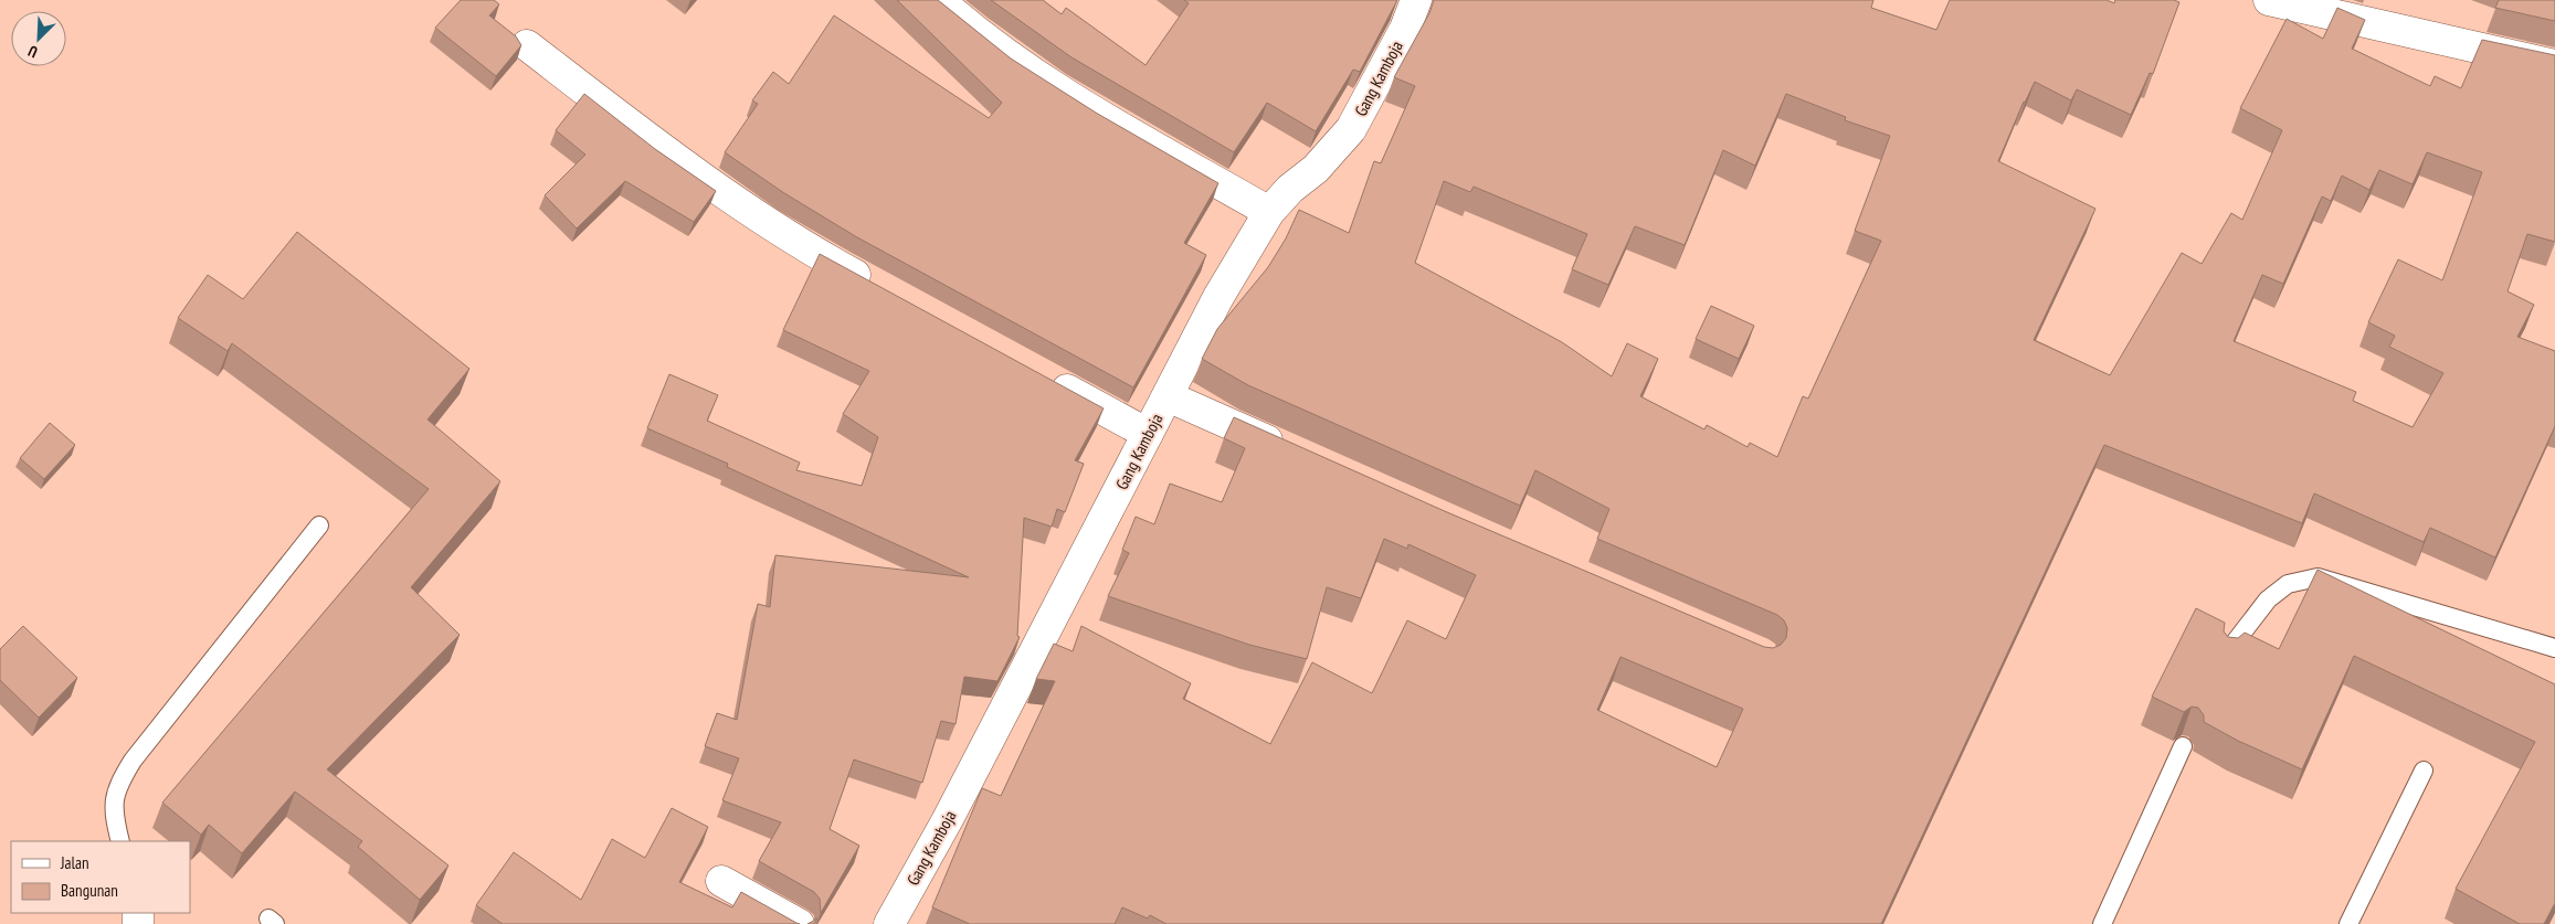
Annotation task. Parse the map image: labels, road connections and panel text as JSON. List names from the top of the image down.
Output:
{
  "streets": {
    "street": ["Gang Kamboja"]
  },
  "legend": ["Jalan", "Bangunan"],
  "north": "bottom left"
}
